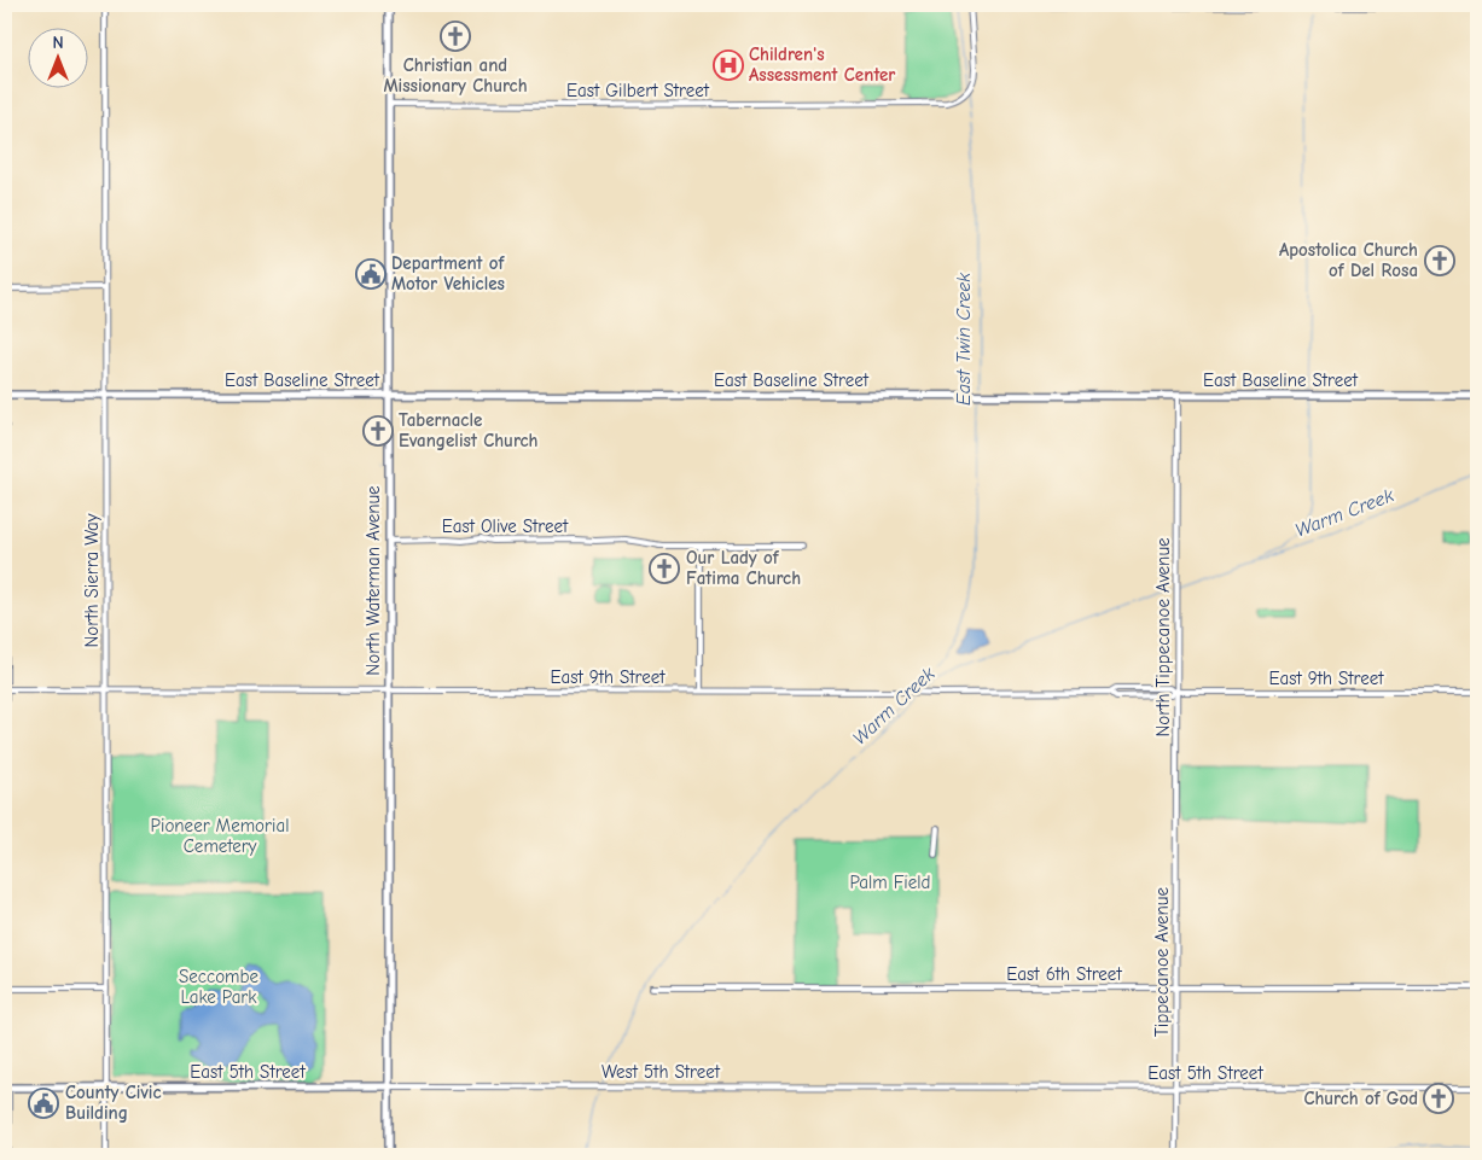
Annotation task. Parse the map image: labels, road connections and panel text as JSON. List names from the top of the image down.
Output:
{
  "streets": {
    "main road": ["East Baseline Street", "North Waterman Avenue", "East 5th Street"],
    "street": [
      "East Gilbert Street",
      "East Olive Street",
      "North Sierra Way",
      "North Tippecanoe Avenue",
      "East 9th Street",
      "Tippecanoe Avenue",
      "East 6th Street",
      "West 5th Street"
    ]
  },
  "crossings": [
    ["East Gilbert Street", "North Waterman Avenue"],
    ["East Baseline Street", "North Sierra Way"],
    ["East Baseline Street", "North Waterman Avenue"],
    ["East Baseline Street", "North Tippecanoe Avenue"],
    ["East Olive Street", "North Waterman Avenue"],
    ["North Sierra Way", "East 9th Street"],
    ["North Sierra Way", "East 5th Street"],
    ["North Waterman Avenue", "East 9th Street"],
    ["North Waterman Avenue", "East 5th Street"],
    ["North Waterman Avenue", "West 5th Street"],
    ["North Tippecanoe Avenue", "East 9th Street"],
    ["North Tippecanoe Avenue", "Tippecanoe Avenue"],
    ["Tippecanoe Avenue", "East 6th Street"],
    ["Tippecanoe Avenue", "East 5th Street"],
    ["East 5th Street", "West 5th Street"]
  ],
  "water": ["East Twin Creek", "Warm Creek"],
  "parks": ["Pioneer Memorial Cemetery", "Palm Field", "Seccombe Lake Park"],
  "places": {
    "church": [
      "Christian and Missionary Church",
      "Apostolica Church of Del Rosa",
      "Tabernacle Evangelist Church",
      "Our Lady of Fatima Church",
      "Church of God"
    ],
    "hospital": ["Children's Assessment Center"],
    "public building": ["Department of Motor Vehicles", "County Civic Building"]
  },
  "north": "top"
}
